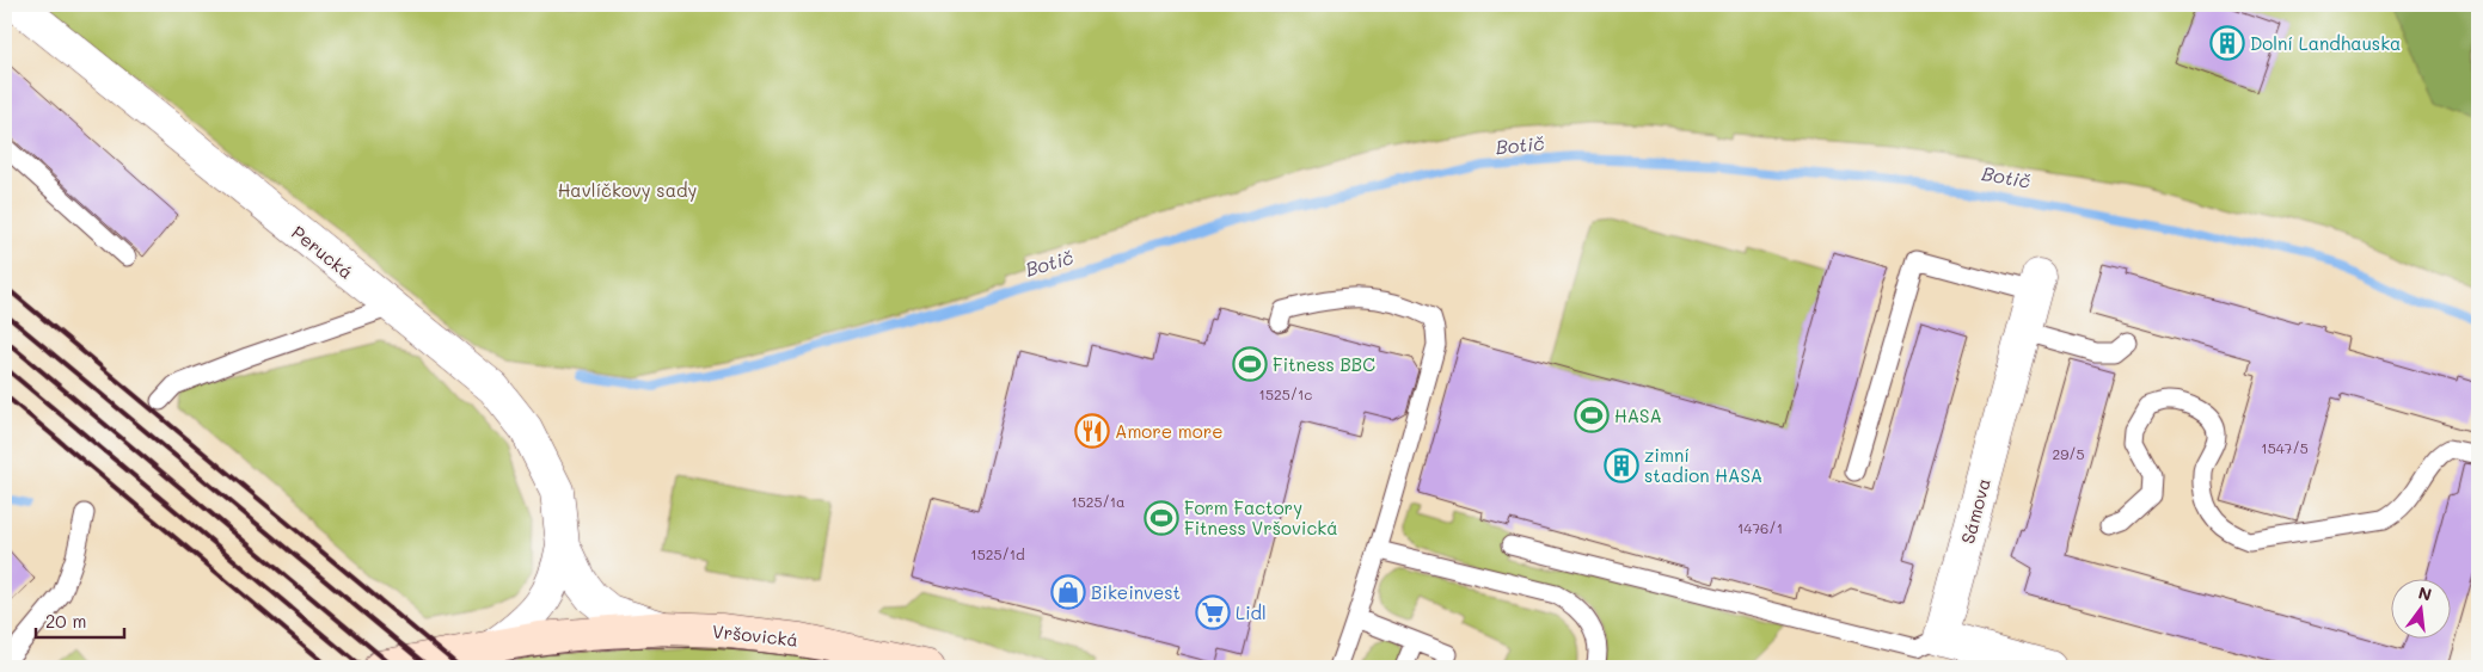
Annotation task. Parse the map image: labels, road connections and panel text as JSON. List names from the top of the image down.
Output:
{
  "streets": {
    "main road": ["Vršovická"],
    "street": ["Perucká", "Sámova"]
  },
  "crossings": [
    ["Perucká", "Vršovická"]
  ],
  "water": ["Botič"],
  "parks": ["Havlíčkovy sady"],
  "places": {
    "building": ["Dolní Landhauska", "zimní stadion HASA"],
    "sports": ["Fitness BBC", "HASA", "Form Factory Fitness Vršovická"],
    "restaurant": ["Amore more"],
    "shop": ["Bikeinvest"],
    "supermarket": ["Lidl"]
  },
  "house_numbers": [
    "1525/1c",
    "1547/5",
    "29/5",
    "1525/1a",
    "1476/1",
    "1525/1d"
  ],
  "scale_bar": "20 m",
  "north": "top"
}
